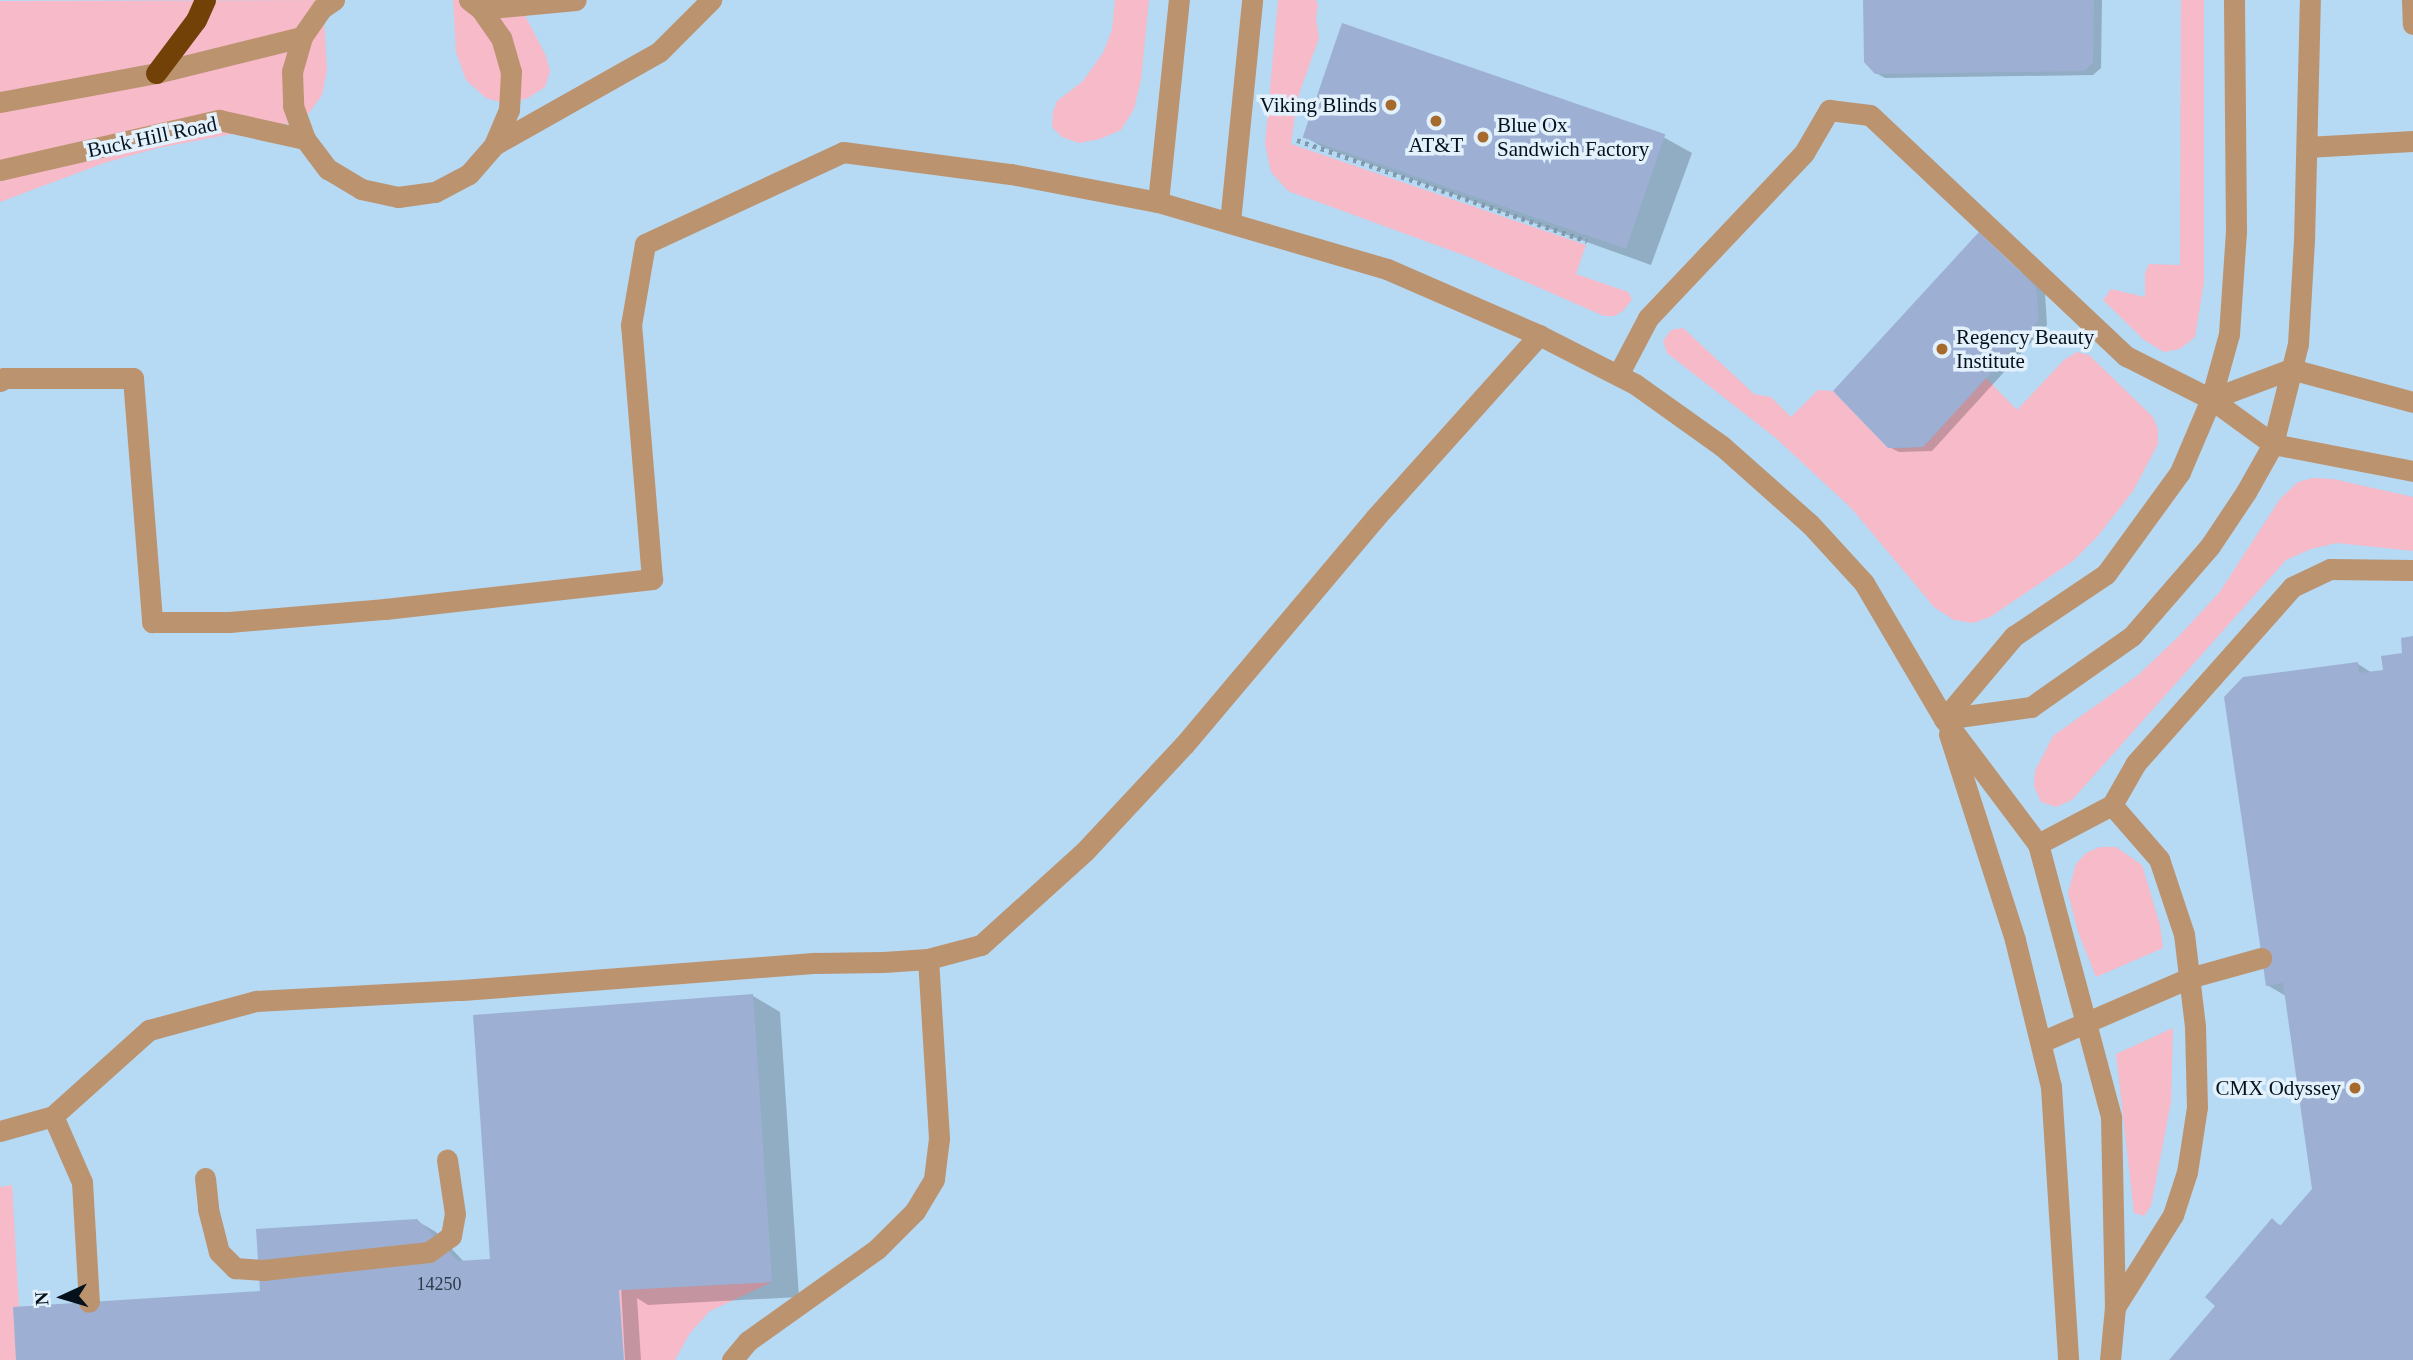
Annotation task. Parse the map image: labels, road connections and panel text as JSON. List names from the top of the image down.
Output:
{
  "streets": {
    "street": ["Buck Hill Road"]
  },
  "places": [
    "Viking Blinds",
    "AT&T",
    "Blue Ox Sandwich Factory",
    "Regency Beauty Institute",
    "CMX Odyssey"
  ],
  "house_numbers": ["14250"],
  "north": "left"
}
